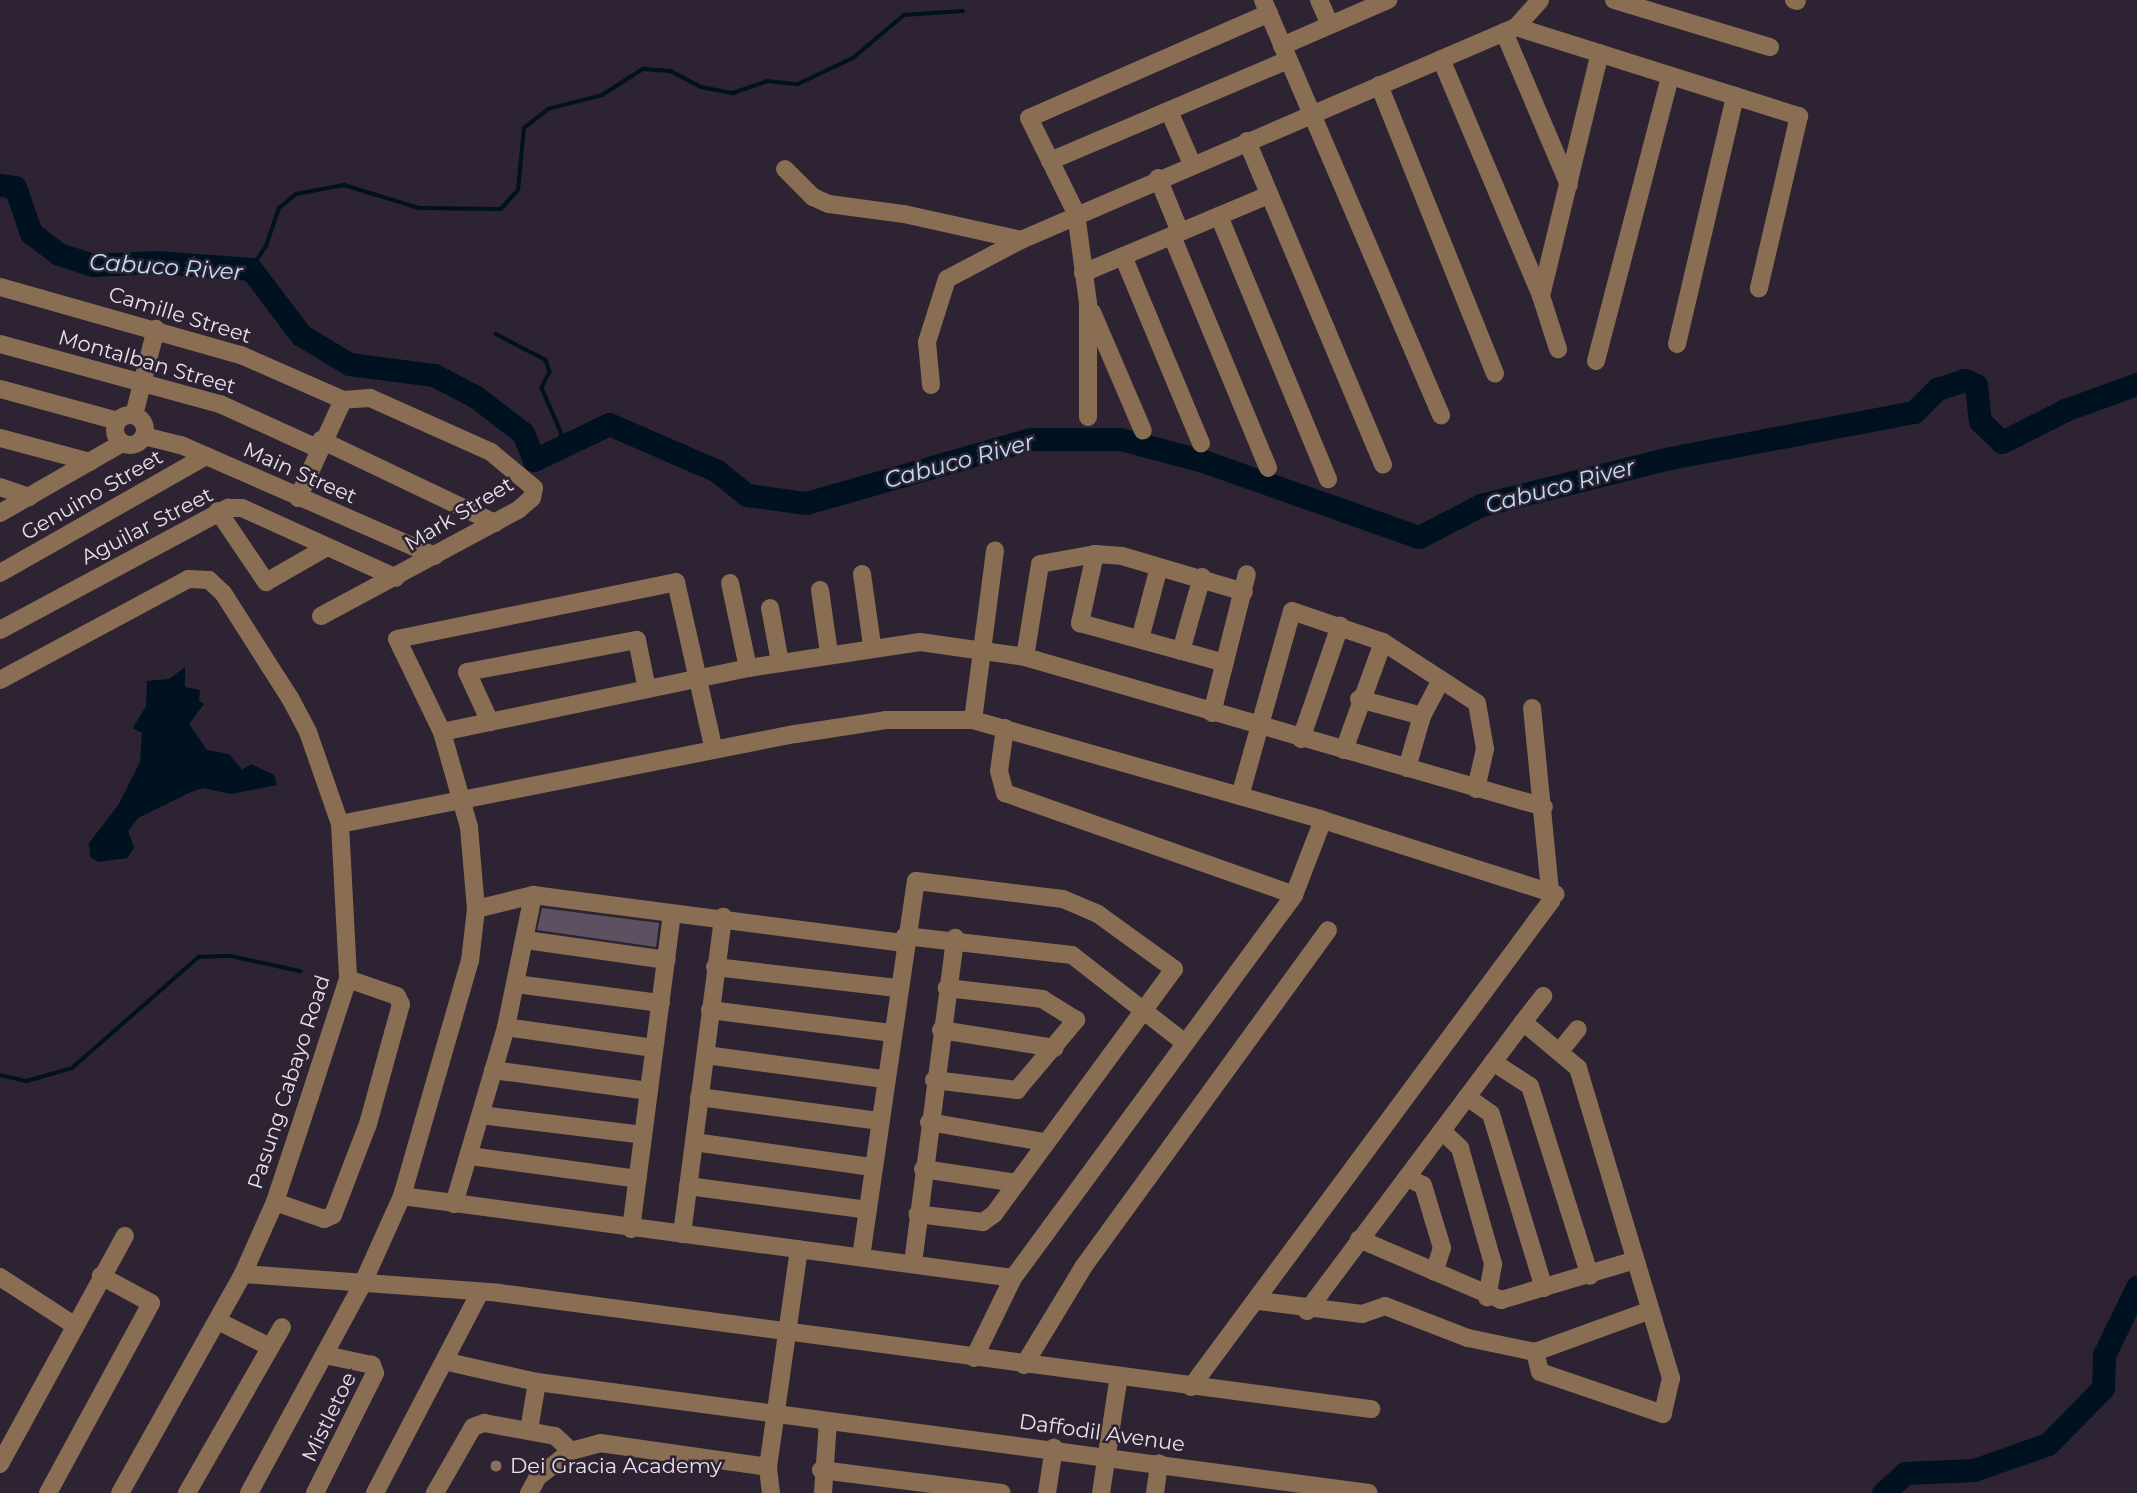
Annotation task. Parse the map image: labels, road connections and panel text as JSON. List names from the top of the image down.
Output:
{
  "streets": {
    "street": [
      "Camille Street",
      "Montalban Street",
      "Main Street",
      "Genuino Street",
      "Mark Street",
      "Aguilar Street",
      "Pasung Cabayo Road",
      "Mistletoe",
      "Daffodil Avenue"
    ]
  },
  "crossings": [
    ["Camille Street", "Mark Street"],
    ["Montalban Street", "Mark Street"],
    ["Main Street", "Genuino Street"],
    ["Main Street", "Mark Street"],
    ["Mark Street", "Aguilar Street"]
  ],
  "water": ["Cabuco River"],
  "places": ["Dei Gracia Academy"]
}
